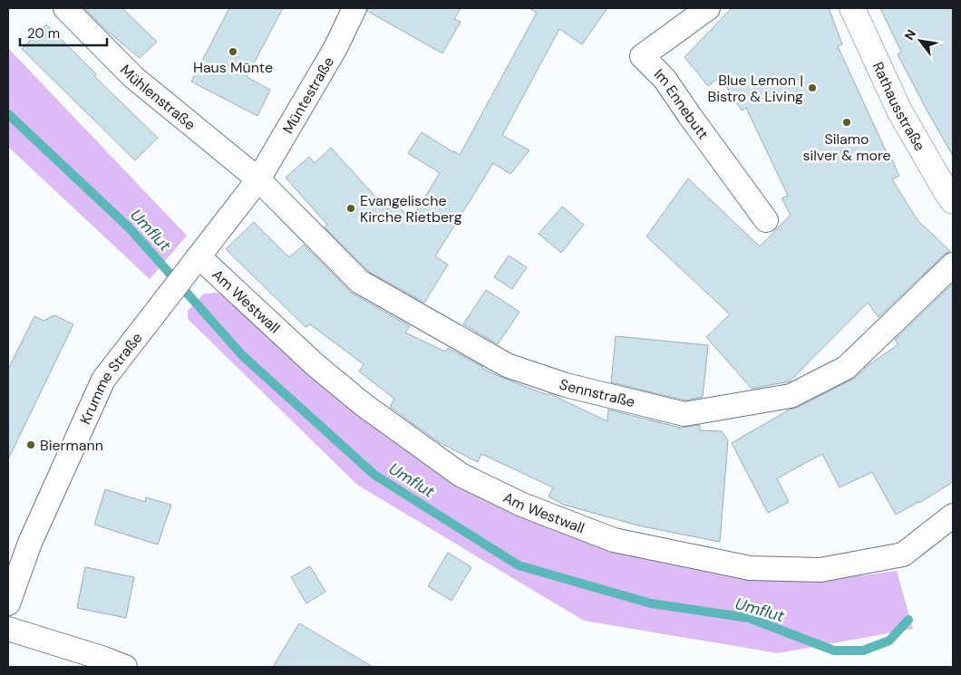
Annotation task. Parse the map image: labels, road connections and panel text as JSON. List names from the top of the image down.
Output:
{
  "streets": {
    "street": [
      "Müntestraße",
      "Mühlenstraße",
      "Im Ennebutt",
      "Rathausstraße",
      "Am Westwall",
      "Krumme Straße",
      "Sennstraße"
    ]
  },
  "crossings": [
    ["Müntestraße", "Mühlenstraße"],
    ["Müntestraße", "Krumme Straße"],
    ["Müntestraße", "Sennstraße"],
    ["Mühlenstraße", "Krumme Straße"],
    ["Mühlenstraße", "Sennstraße"],
    ["Am Westwall", "Krumme Straße"],
    ["Krumme Straße", "Sennstraße"]
  ],
  "water": ["Umflut"],
  "places": [
    "Haus Münte",
    "Blue Lemon | Bistro & Living",
    "Silamo silver & more",
    "Evangelische Kirche Rietberg",
    "Biermann"
  ],
  "scale_bar": "20 m",
  "north": "top left"
}
